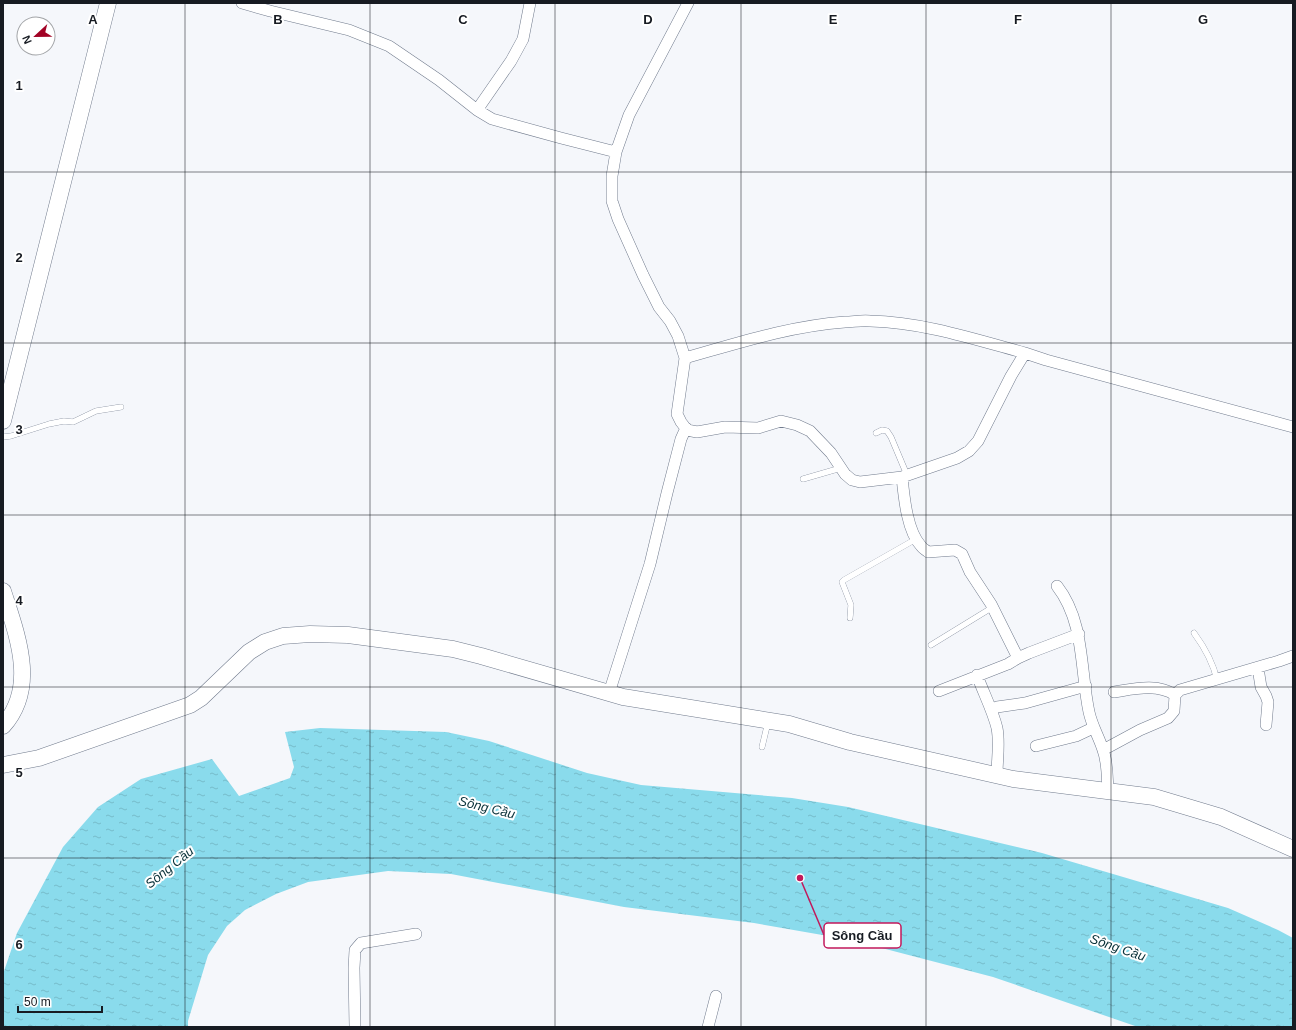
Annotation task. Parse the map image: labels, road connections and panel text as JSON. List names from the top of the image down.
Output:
{
  "water": ["Sông Cầu"],
  "places": ["Sông Cầu"],
  "scale_bar": "50 m",
  "north": "left",
  "grid": {
    "columns": [
      "A",
      "B",
      "C",
      "D",
      "E",
      "F",
      "G"
    ],
    "rows": [
      "1",
      "2",
      "3",
      "4",
      "5",
      "6"
    ]
  }
}
